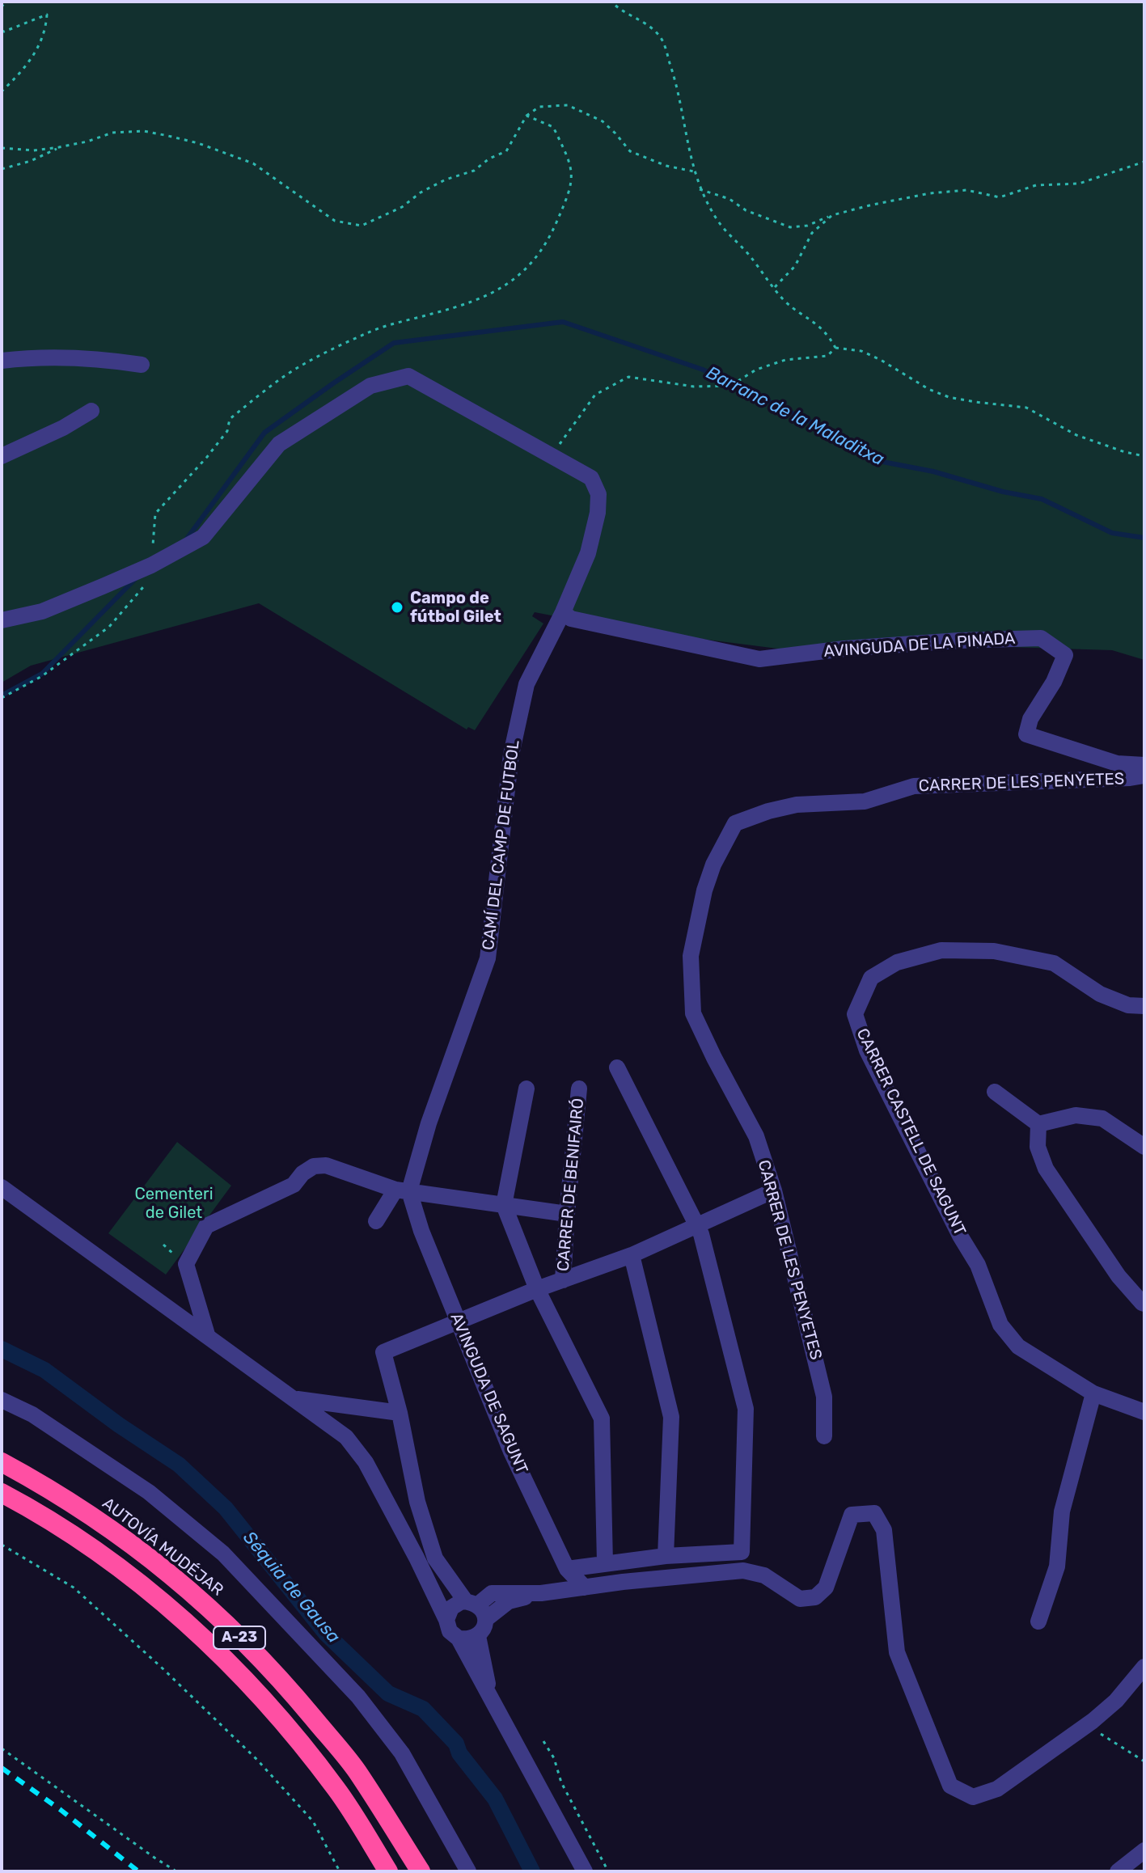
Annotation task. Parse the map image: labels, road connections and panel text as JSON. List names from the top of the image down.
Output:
{
  "streets": {
    "highway": ["AUTOVÍA MUDÉJAR", "A-23"],
    "street": [
      "AVINGUDA DE LA PINADA",
      "CARRER DE LES PENYETES",
      "CAMÍ DEL CAMP DE FUTBOL",
      "CARRER CASTELL DE SAGUNT",
      "CARRER DE BENIFAIRÓ",
      "AVINGUDA DE SAGUNT"
    ]
  },
  "crossings": [
    ["AVINGUDA DE LA PINADA", "CAMÍ DEL CAMP DE FUTBOL"],
    ["CAMÍ DEL CAMP DE FUTBOL", "AVINGUDA DE SAGUNT"]
  ],
  "water": ["Barranc de la Maladitxa", "Séquia de Gausa"],
  "parks": ["Cementeri de Gilet"],
  "places": ["Campo de fútbol Gilet"]
}
